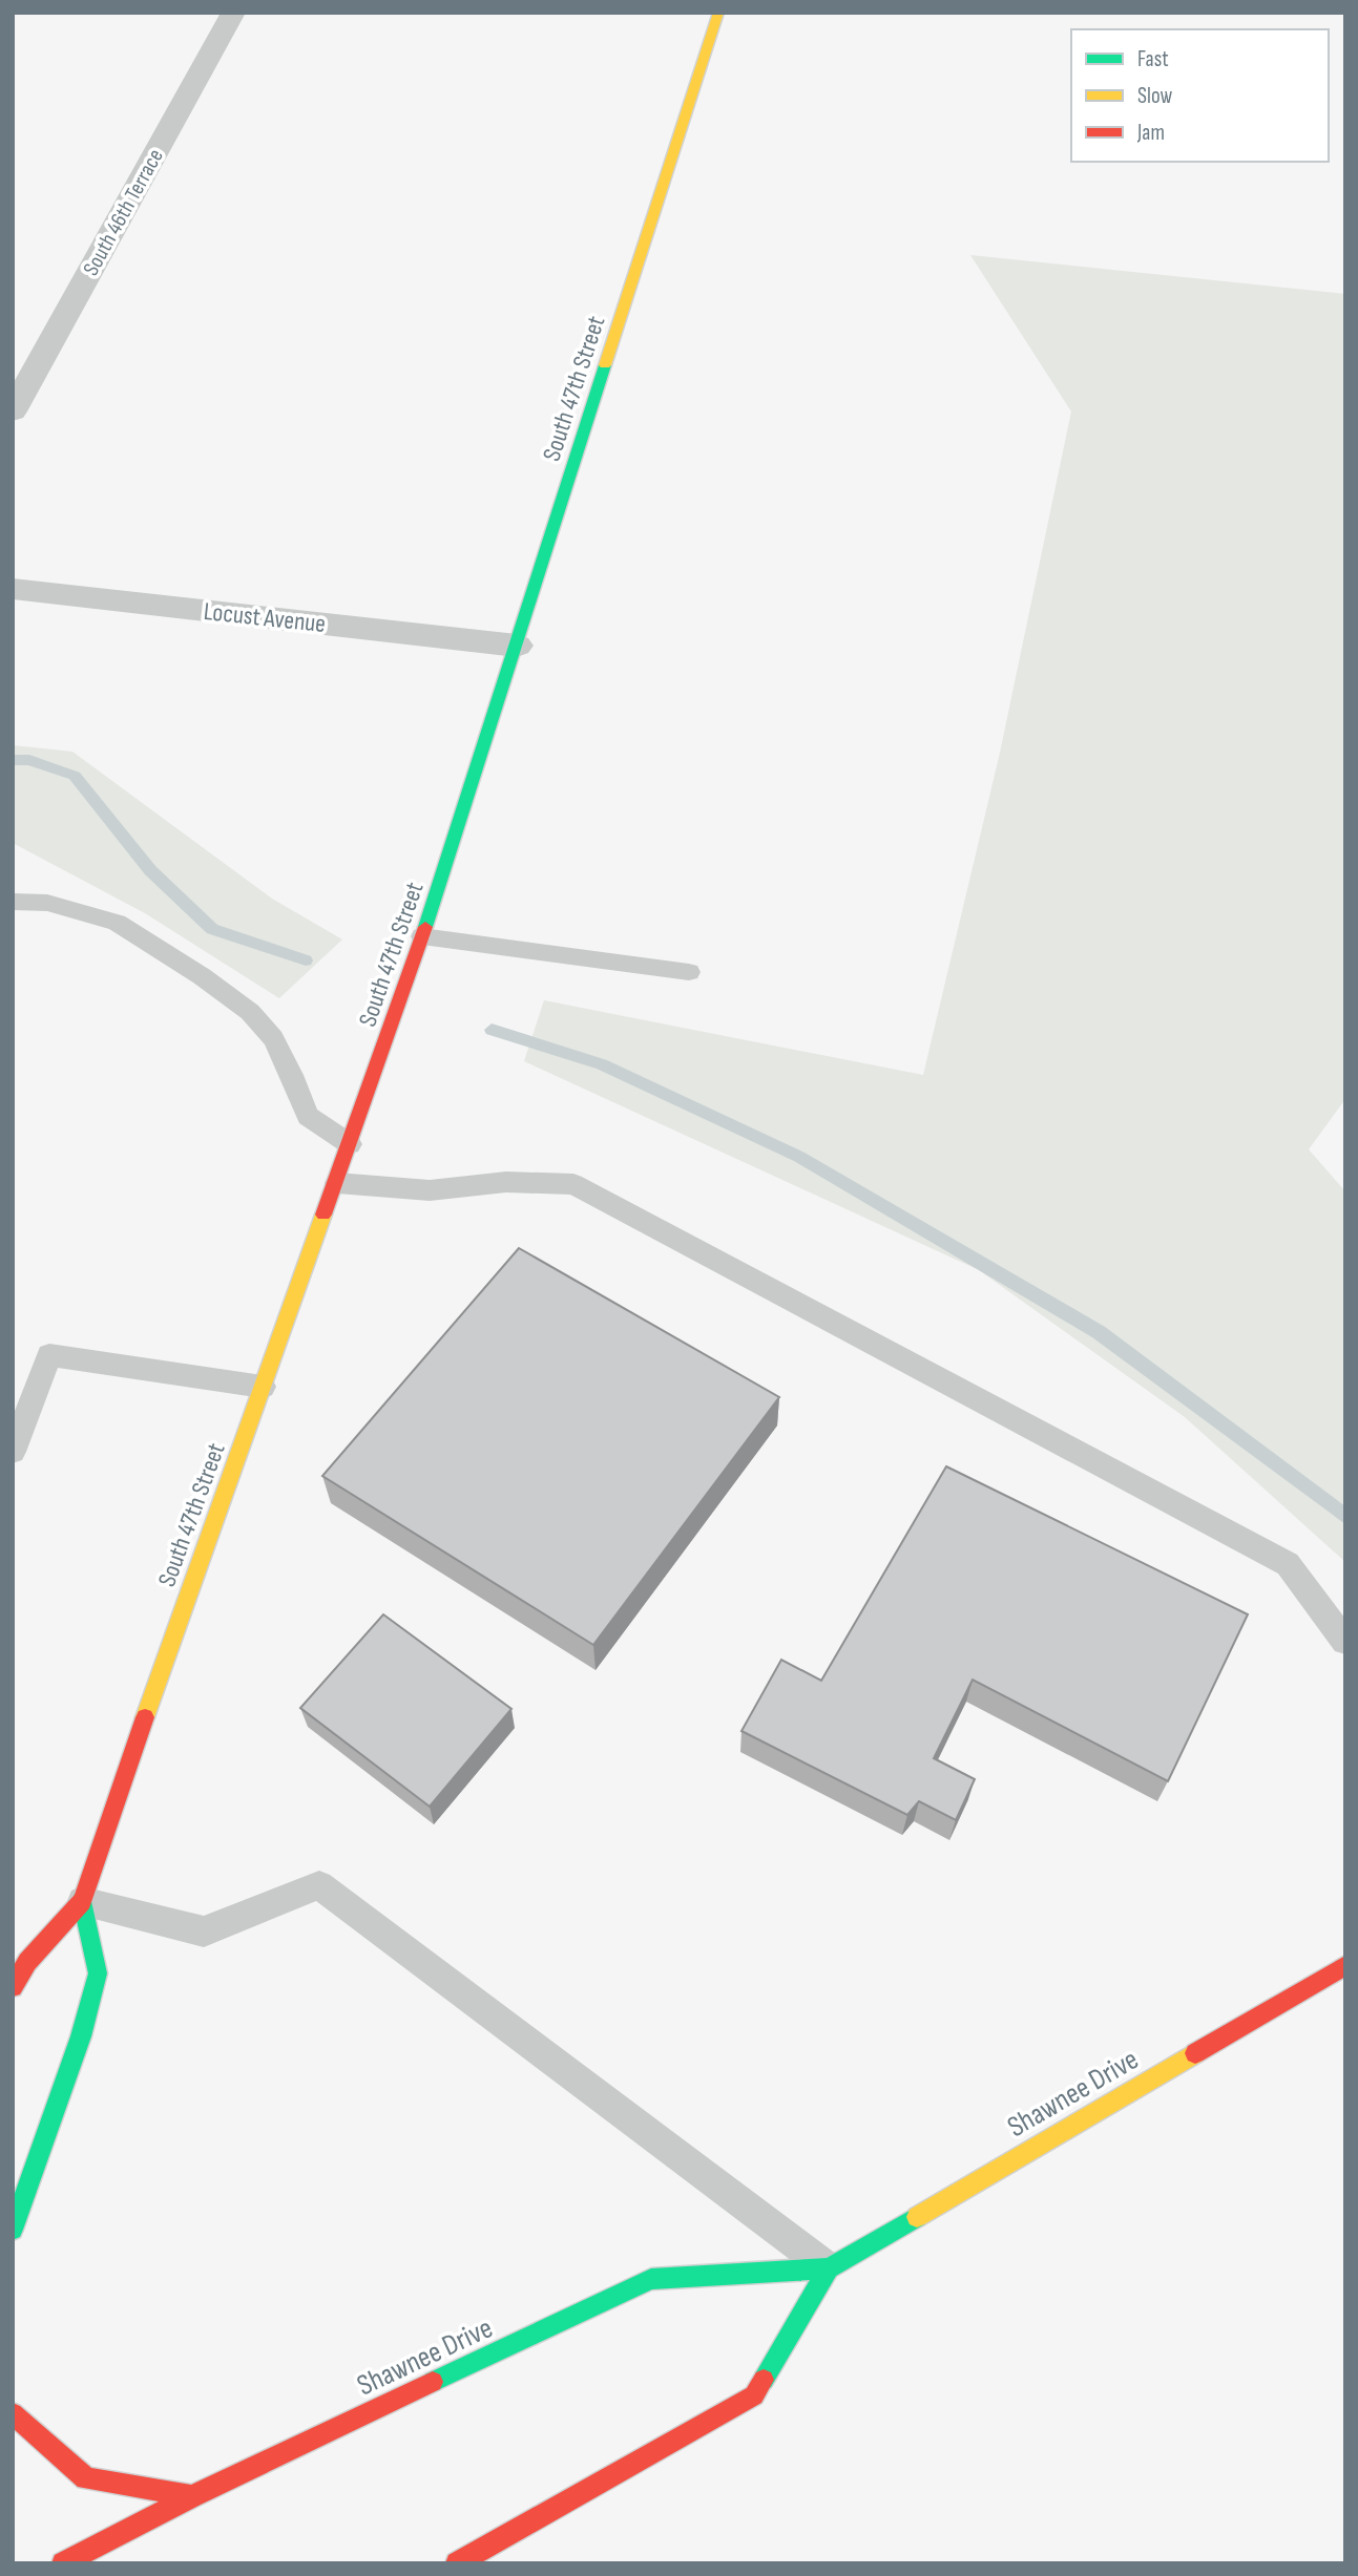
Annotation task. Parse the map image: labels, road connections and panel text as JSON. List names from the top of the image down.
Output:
{
  "streets": {
    "main road": ["South 47th Street", "Shawnee Drive"],
    "street": ["South 46th Terrace", "Locust Avenue"]
  },
  "crossings": [
    ["South 47th Street", "Locust Avenue"]
  ],
  "legend": ["Fast", "Slow", "Jam"]
}
